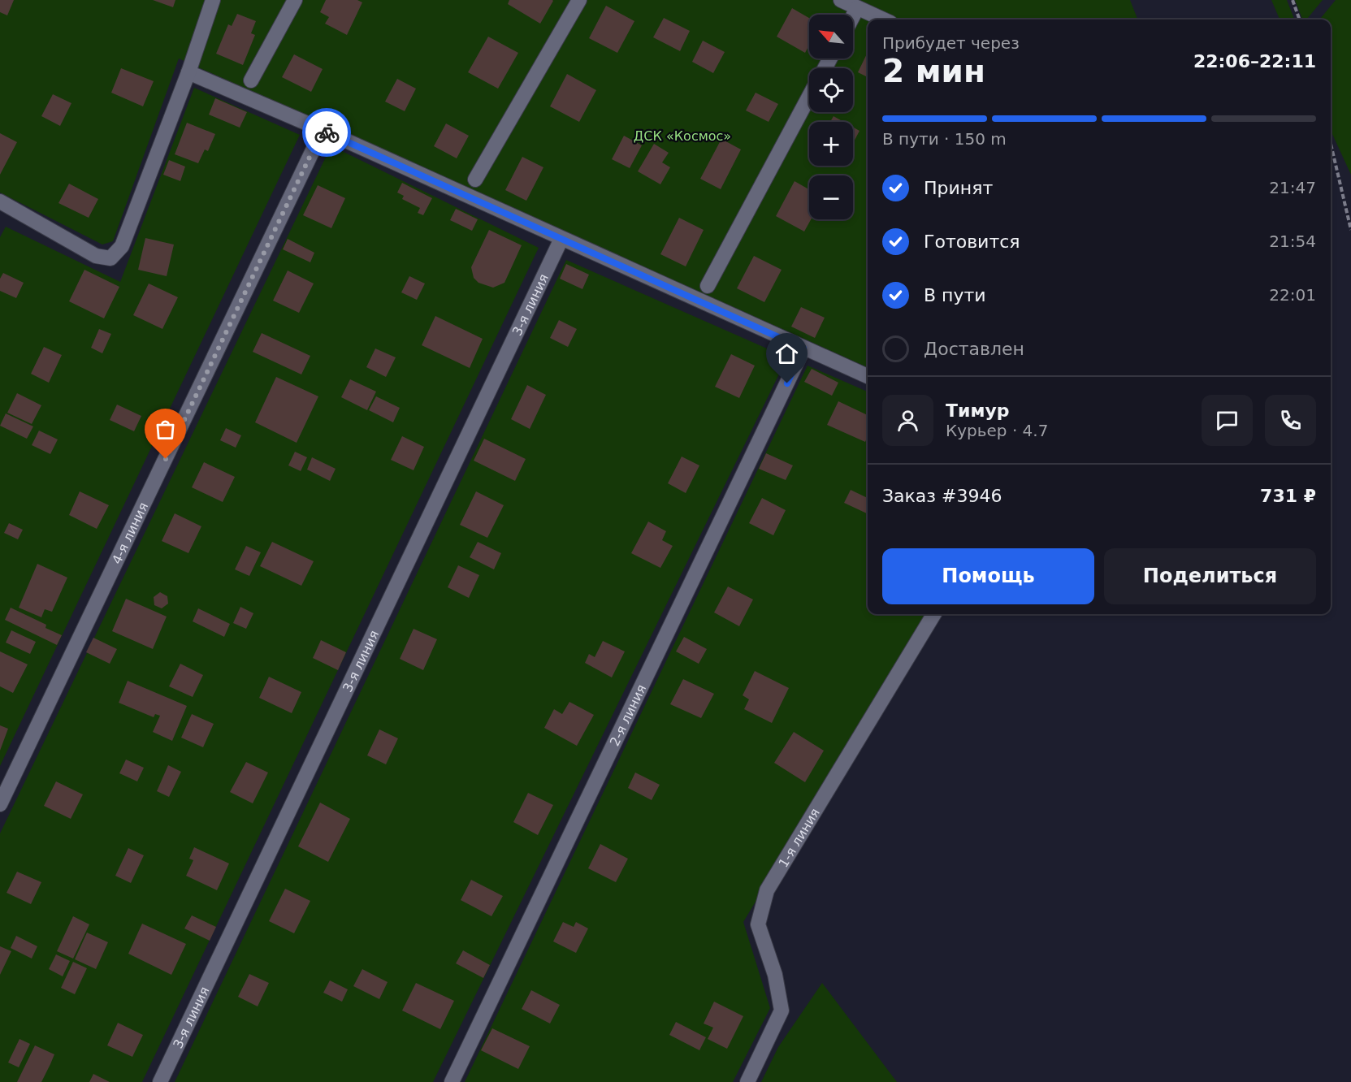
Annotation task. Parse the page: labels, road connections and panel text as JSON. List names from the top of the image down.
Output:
{
  "streets": {
    "lane": [
      "3-я линия",
      "4-я линия",
      "2-я линия",
      "1-я линия"
    ]
  },
  "parks": ["ДСК «Космос»"],
  "north": "top left",
  "page": {
    "map_buttons": ["+", "−"],
    "heading": ["2 мин", "Прибудет через", "22:06–22:11"],
    "panel": [
      "Тимур",
      "Курьер · 4.7",
      "Заказ #3946",
      "731 ₽"
    ],
    "bar": "В пути · 150 m",
    "list": [
      ["Принят", "21:47"],
      ["Готовится", "21:54"],
      ["В пути", "22:01"],
      "Доставлен"
    ],
    "buttons": ["Помощь", "Поделиться"]
  }
}
